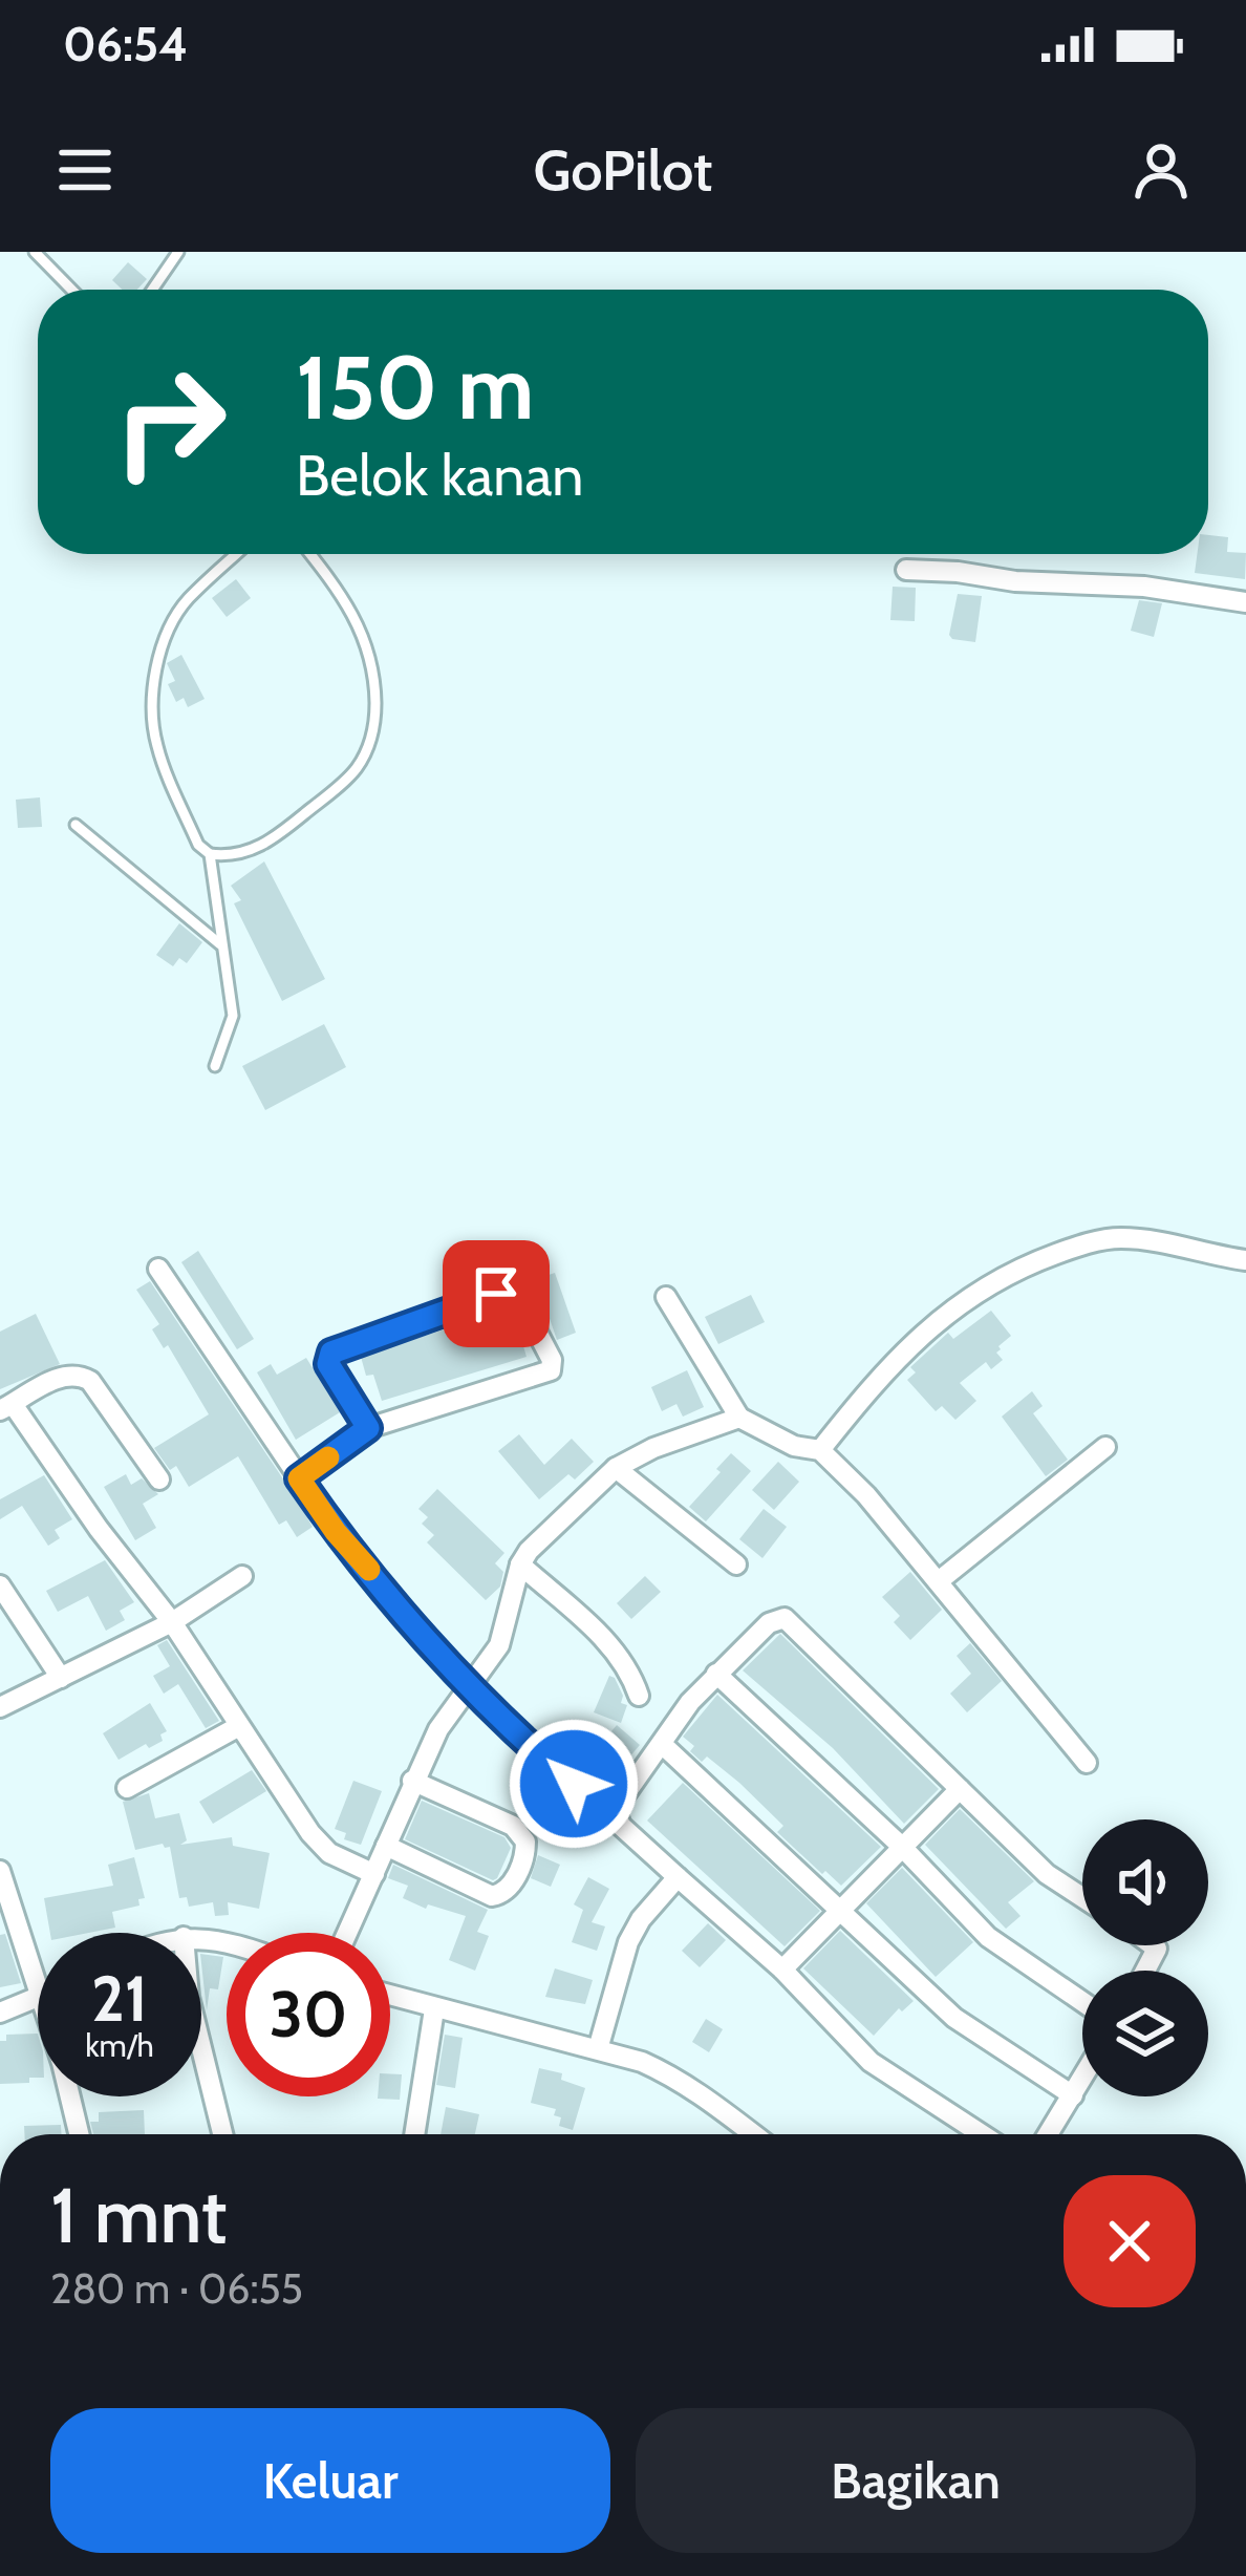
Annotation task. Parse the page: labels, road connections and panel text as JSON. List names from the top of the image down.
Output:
{
  "page": {
    "status": "06:54",
    "header": "GoPilot",
    "turn": ["150 m", "Belok kanan"],
    "speed": "21 km/h",
    "limit": "30",
    "heading": ["1 mnt", "280 m · 06:55"],
    "buttons": ["Keluar", "Bagikan"]
  }
}
